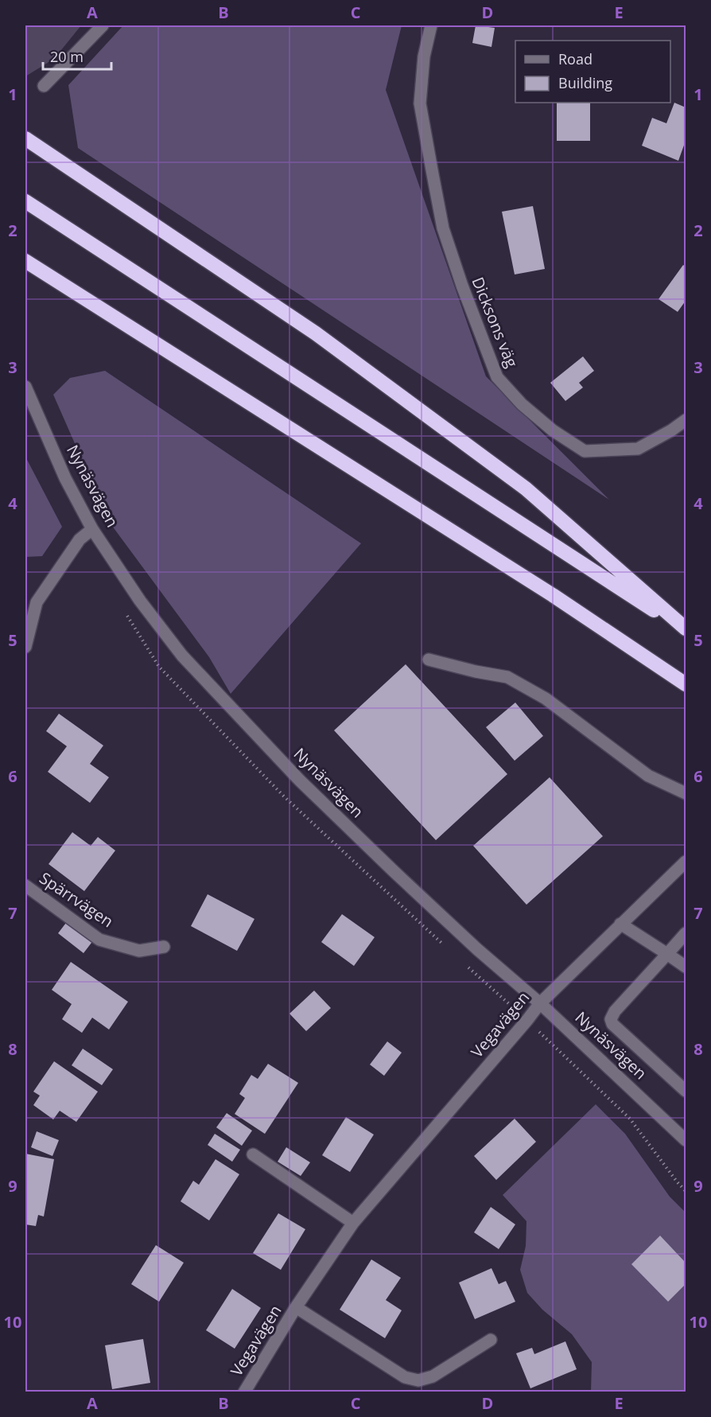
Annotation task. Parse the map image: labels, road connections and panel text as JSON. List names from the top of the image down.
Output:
{
  "streets": {
    "street": [
      "Dicksons väg",
      "Nynäsvägen",
      "Spärrvägen",
      "Vegavägen"
    ]
  },
  "crossings": [
    ["Nynäsvägen", "Vegavägen"]
  ],
  "legend": ["Road", "Building"],
  "scale_bar": "20 m",
  "grid": {
    "columns": [
      "A",
      "B",
      "C",
      "D",
      "E"
    ],
    "rows": [
      "1",
      "2",
      "3",
      "4",
      "5",
      "6",
      "7",
      "8",
      "9",
      "10"
    ]
  }
}
